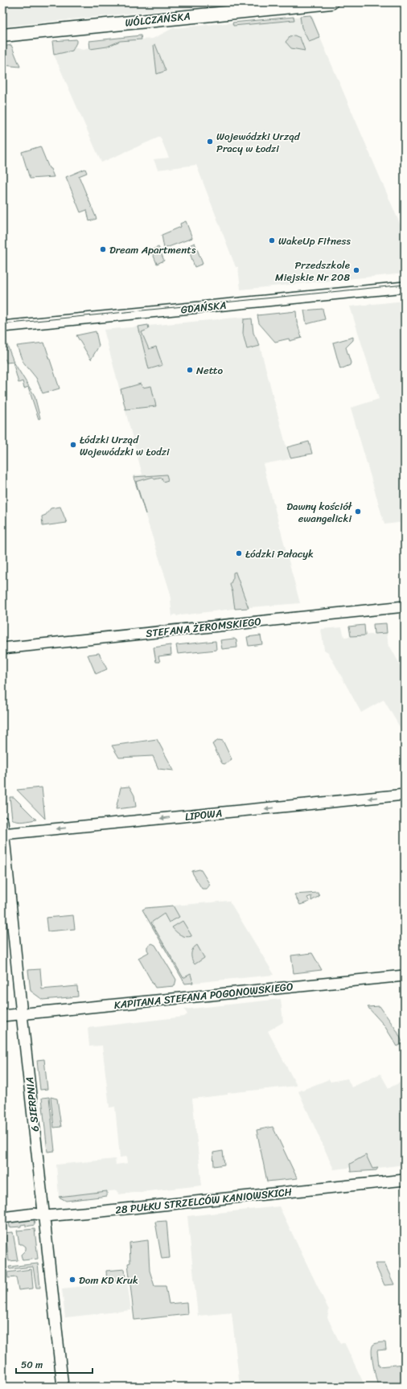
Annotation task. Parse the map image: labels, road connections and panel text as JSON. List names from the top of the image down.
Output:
{
  "streets": {
    "main road": ["WÓLCZAŃSKA"],
    "street": [
      "GDAŃSKA",
      "STEFANA ŻEROMSKIEGO",
      "LIPOWA",
      "KAPITANA STEFANA POGONOWSKIEGO",
      "6 SIERPNIA",
      "28 PUŁKU STRZELCÓW KANIOWSKICH"
    ]
  },
  "crossings": [
    ["LIPOWA", "6 SIERPNIA"],
    ["KAPITANA STEFANA POGONOWSKIEGO", "6 SIERPNIA"],
    ["6 SIERPNIA", "28 PUŁKU STRZELCÓW KANIOWSKICH"]
  ],
  "one_way": ["LIPOWA"],
  "places": [
    "Wojewódzki Urząd Pracy w Łodzi",
    "WakeUp Fitness",
    "Dream Apartments",
    "Przedszkole Miejskie Nr 208",
    "Netto",
    "Łódzki Urząd Wojewódzki w Łodzi",
    "Dawny kościół ewangelicki",
    "Łódzki Pałacyk",
    "Dom KD Kruk"
  ],
  "scale_bar": "50 m"
}
